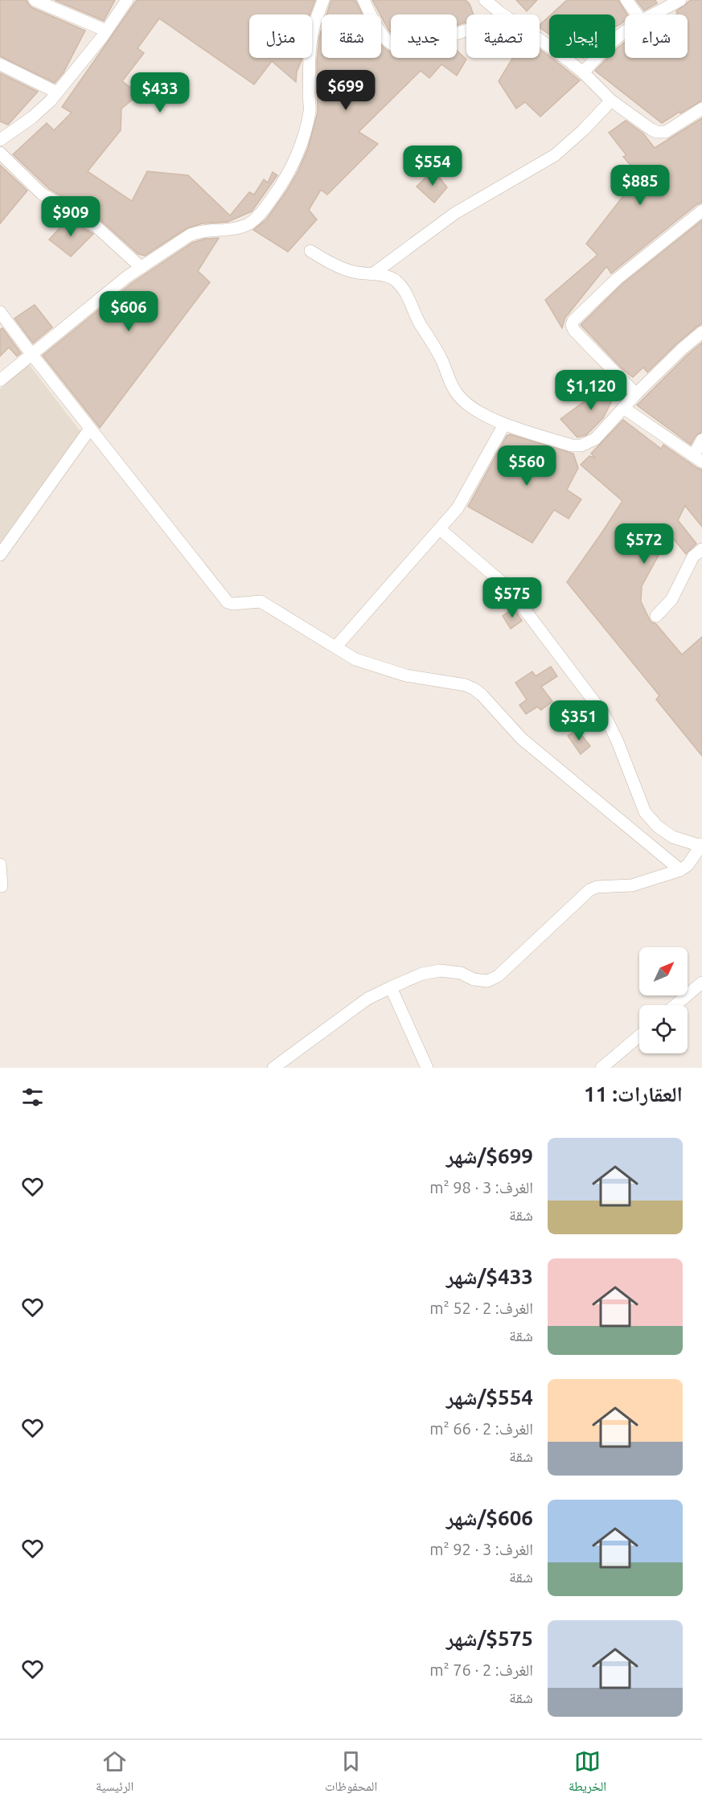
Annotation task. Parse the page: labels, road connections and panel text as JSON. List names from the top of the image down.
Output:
{
  "north": "top right",
  "page": {
    "chip": [
      "شراء",
      "إيجار",
      "تصفية",
      "جديد",
      "شقة",
      "منزل"
    ],
    "price": [
      "$699",
      "$433",
      "$554",
      "$885",
      "$909",
      "$606",
      "$1,120",
      "$560",
      "$572",
      "$575",
      "$351"
    ],
    "heading": "العقارات: 11",
    "list": [
      {
        "name": "$699/شهر",
        "note": "الغرف: 3 · 98 m² · شقة"
      },
      {
        "name": "$433/شهر",
        "note": "الغرف: 2 · 52 m² · شقة"
      },
      {
        "name": "$554/شهر",
        "note": "الغرف: 2 · 66 m² · شقة"
      },
      {
        "name": "$606/شهر",
        "note": "الغرف: 3 · 92 m² · شقة"
      },
      {
        "name": "$575/شهر",
        "note": "الغرف: 2 · 76 m² · شقة"
      }
    ],
    "tabs": ["الخريطة", "المحفوظات", "الرئيسية"]
  }
}
